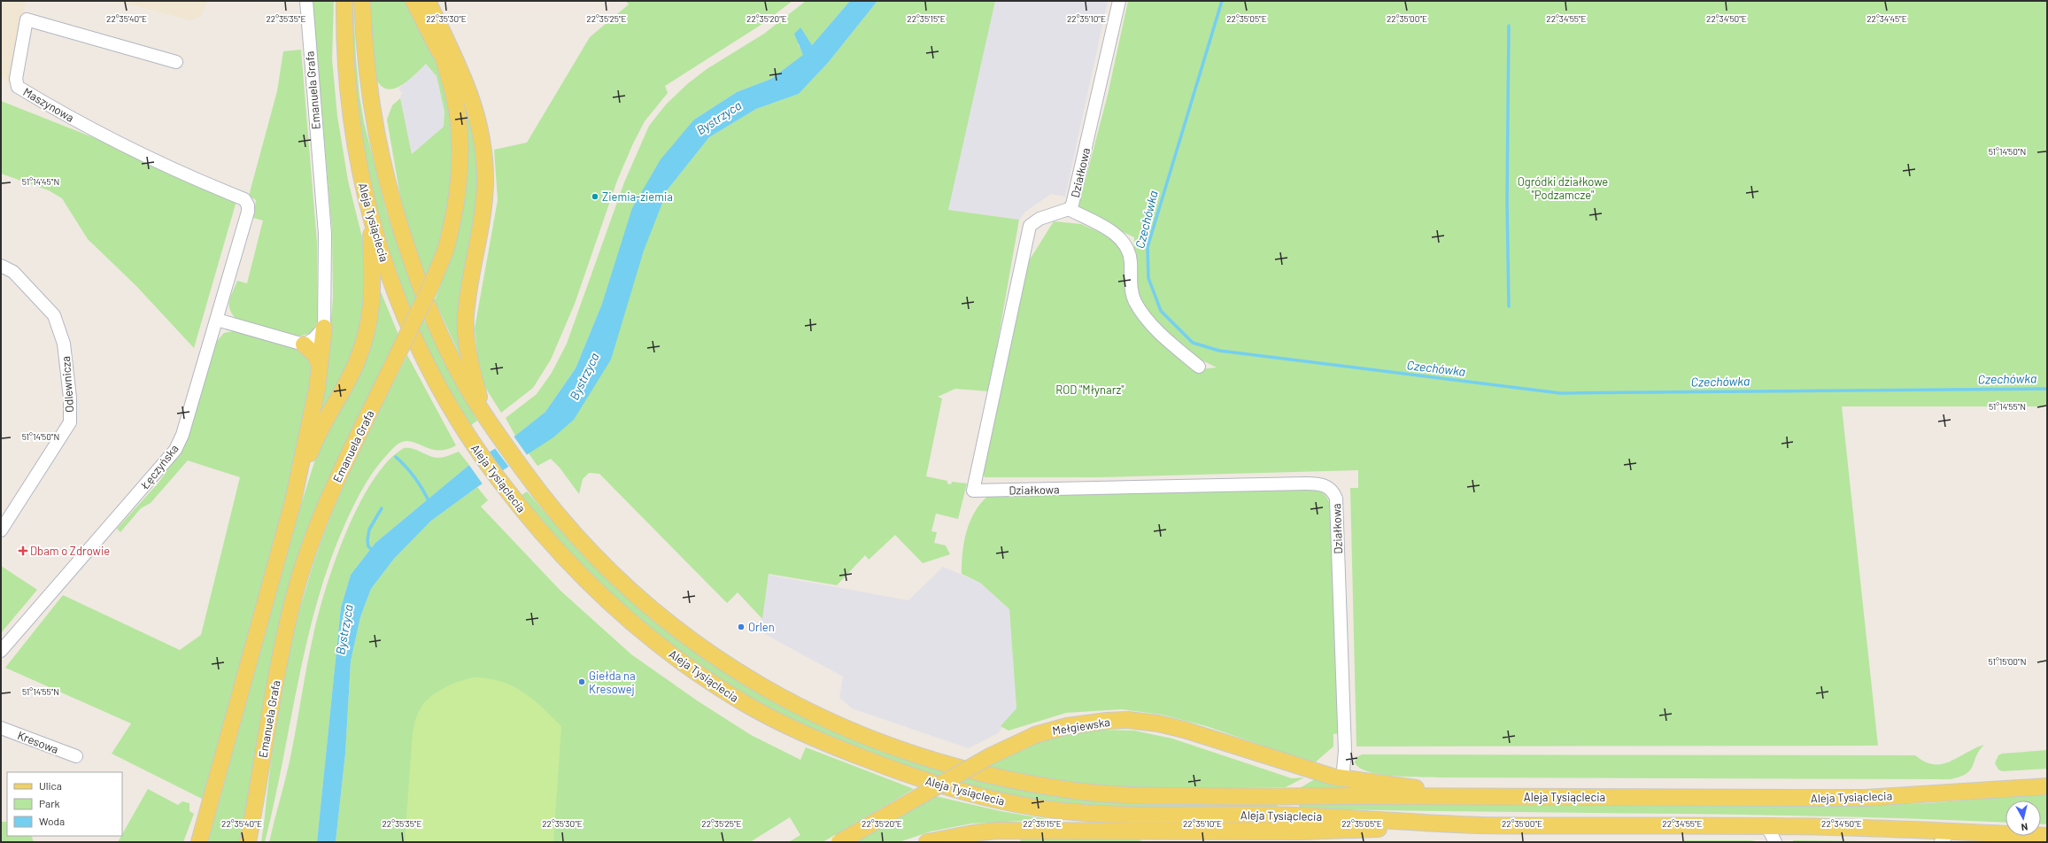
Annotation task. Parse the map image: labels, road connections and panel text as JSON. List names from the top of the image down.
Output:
{
  "streets": {
    "main road": ["Emanuela Grafa", "Aleja Tysiąclecia", "Mełgiewska"],
    "street": [
      "Maszynowa",
      "Działkowa",
      "Odlewnicza",
      "Łęczyńska",
      "Kresowa"
    ]
  },
  "crossings": [
    ["Maszynowa", "Łęczyńska"],
    ["Działkowa", "Mełgiewska"],
    ["Aleja Tysiąclecia", "Mełgiewska"]
  ],
  "water": ["Bystrzyca", "Czechówka"],
  "parks": ["Ogródki działkowe \"Podzamcze\"", "ROD \"Młynarz\""],
  "places": {
    "other": ["Ziemia-ziemia", "Orlen", "Giełda na Kresowej"],
    "health": ["Dbam o Zdrowie"]
  },
  "legend": ["Ulica", "Park", "Woda"],
  "north": "bottom",
  "coordinates": [
    "22°35'40\"E",
    "22°35'35\"E",
    "22°35'30\"E",
    "22°35'25\"E",
    "22°35'20\"E",
    "22°35'15\"E",
    "22°35'10\"E",
    "22°35'05\"E",
    "22°35'00\"E",
    "22°34'55\"E",
    "22°34'50\"E",
    "22°34'45\"E",
    "51°14'50\"N",
    "51°14'45\"N",
    "51°14'55\"N",
    "51°15'00\"N"
  ]
}
